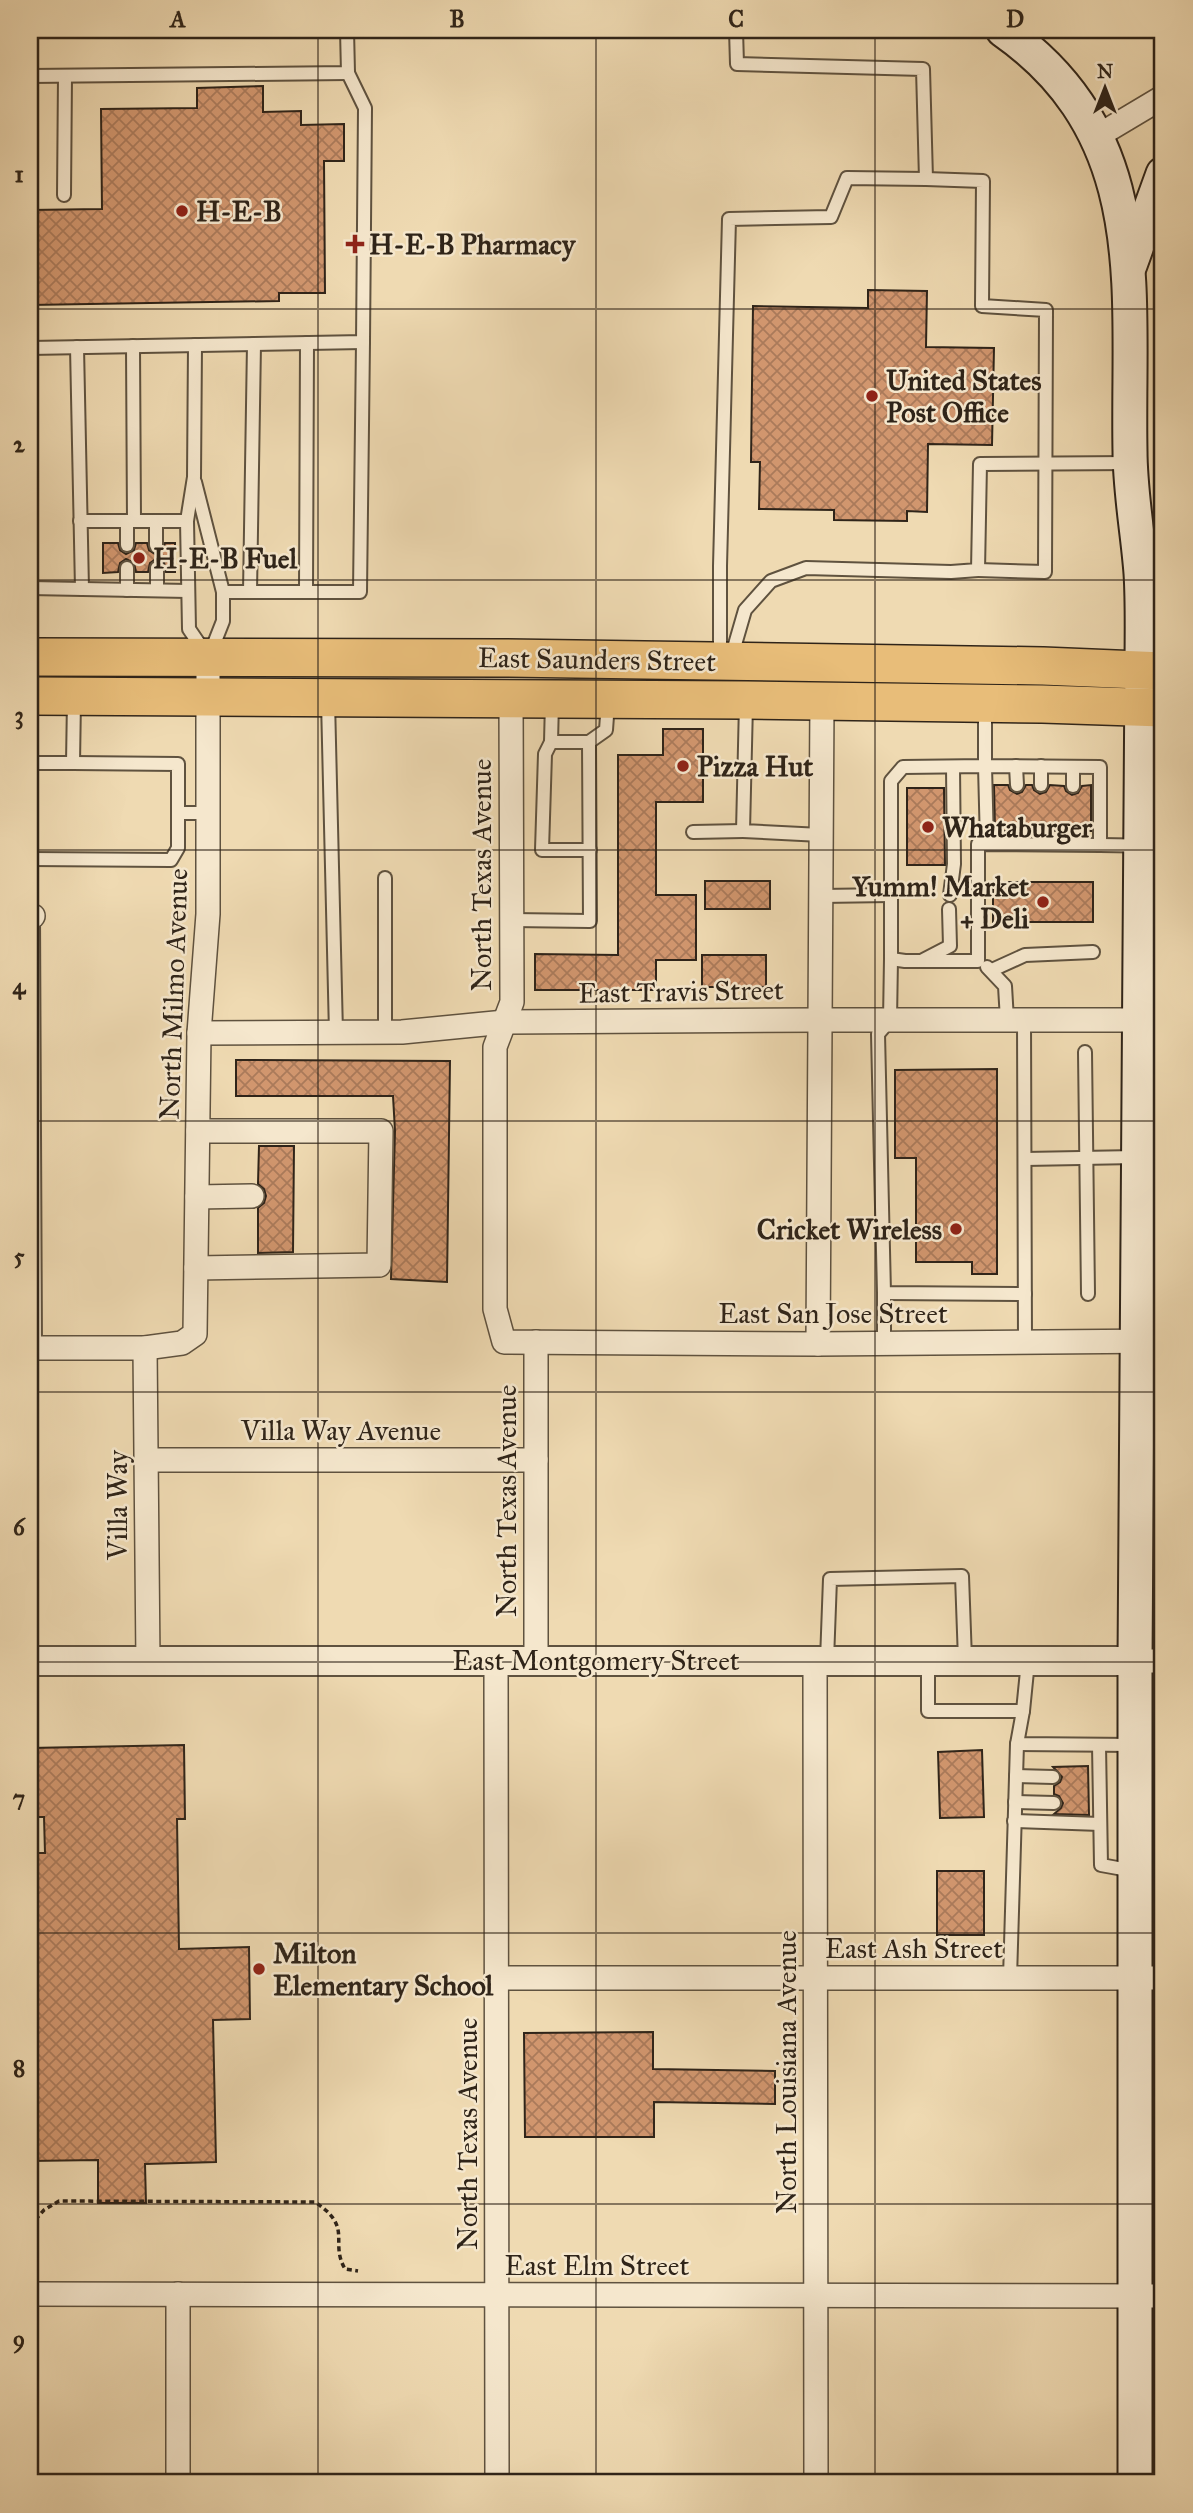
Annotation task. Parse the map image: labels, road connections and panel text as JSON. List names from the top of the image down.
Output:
{
  "streets": {
    "main road": ["East Saunders Street"],
    "street": [
      "North Texas Avenue",
      "East Travis Street",
      "North Milmo Avenue",
      "East San Jose Street",
      "Villa Way Avenue",
      "Villa Way",
      "East Montgomery Street",
      "East Ash Street",
      "North Louisiana Avenue",
      "East Elm Street"
    ]
  },
  "crossings": [
    ["East Saunders Street", "North Texas Avenue"],
    ["East Saunders Street", "North Milmo Avenue"],
    ["North Texas Avenue", "East Travis Street"],
    ["North Texas Avenue", "East San Jose Street"],
    ["North Texas Avenue", "Villa Way Avenue"],
    ["North Texas Avenue", "East Montgomery Street"],
    ["North Texas Avenue", "East Ash Street"],
    ["North Texas Avenue", "East Elm Street"],
    ["East Travis Street", "North Milmo Avenue"],
    ["North Milmo Avenue", "Villa Way"],
    ["Villa Way Avenue", "Villa Way"],
    ["Villa Way", "East Montgomery Street"],
    ["East Montgomery Street", "North Louisiana Avenue"],
    ["East Ash Street", "North Louisiana Avenue"],
    ["North Louisiana Avenue", "East Elm Street"]
  ],
  "places": {
    "other": [
      "H-E-B",
      "United States Post Office",
      "H-E-B Fuel",
      "Pizza Hut",
      "Whataburger",
      "Yumm! Market + Deli",
      "Cricket Wireless",
      "Milton Elementary School"
    ],
    "health": ["H-E-B Pharmacy"]
  },
  "north": "top",
  "grid": {
    "columns": [
      "A",
      "B",
      "C",
      "D"
    ],
    "rows": [
      "1",
      "2",
      "3",
      "4",
      "5",
      "6",
      "7",
      "8",
      "9"
    ]
  }
}
